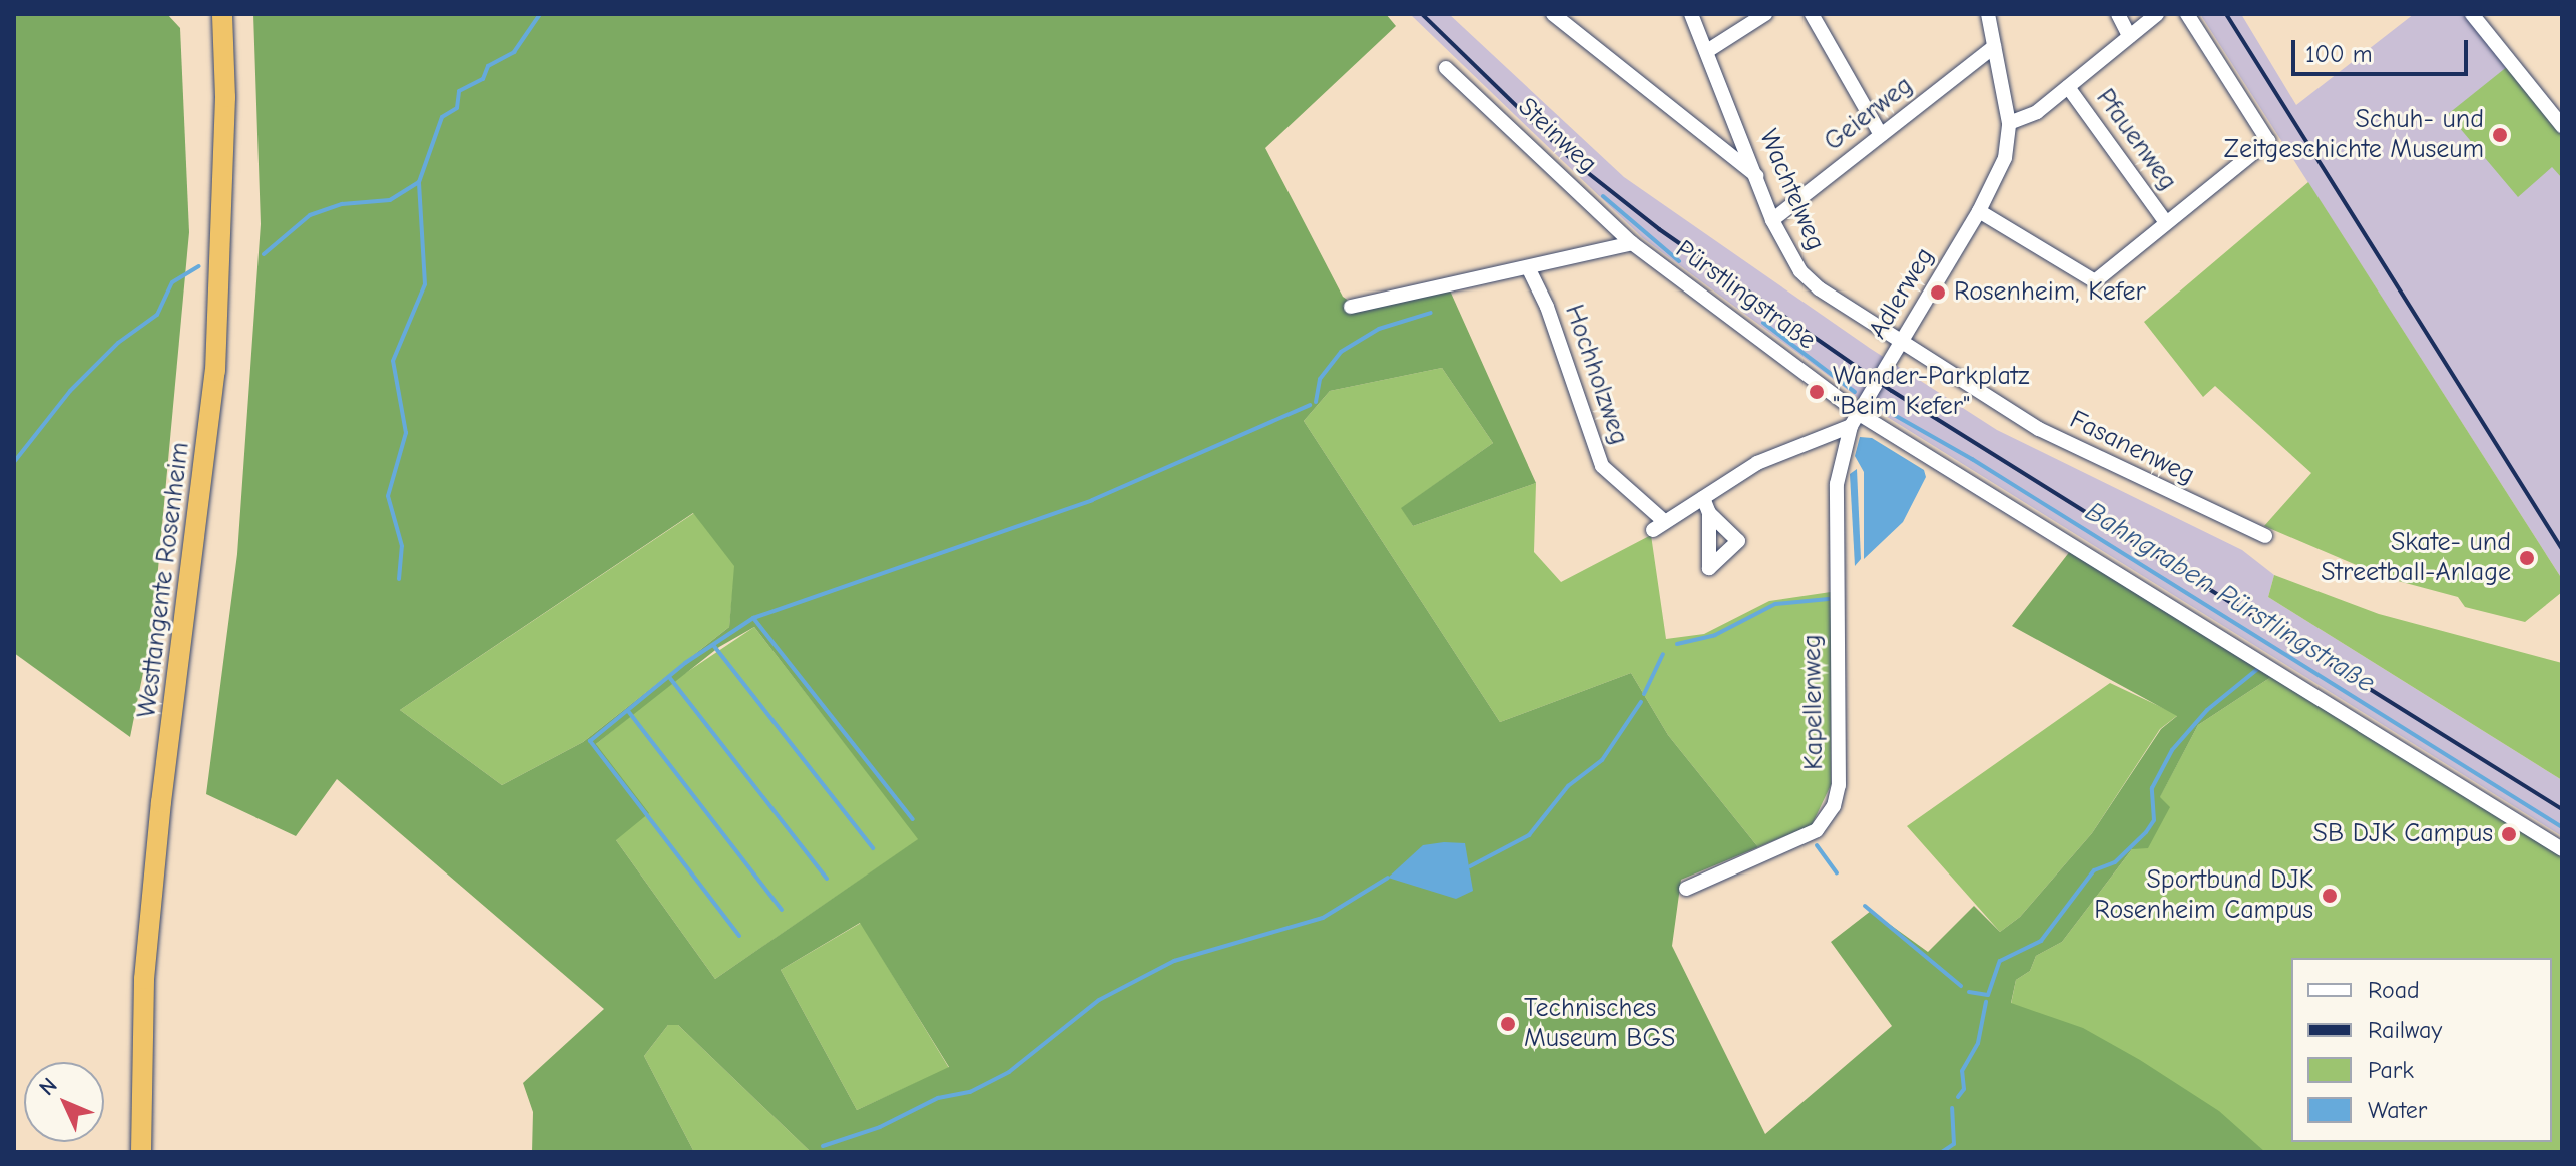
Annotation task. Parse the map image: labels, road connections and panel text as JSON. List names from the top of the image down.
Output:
{
  "streets": {
    "highway": ["Westtangente Rosenheim"],
    "street": [
      "Geierweg",
      "Steinweg",
      "Pfauenweg",
      "Wachtelweg",
      "Adlerweg",
      "Pürstlingstraße",
      "Hochholzweg",
      "Fasanenweg",
      "Kapellenweg"
    ]
  },
  "crossings": [
    ["Geierweg", "Wachtelweg"],
    ["Geierweg", "Adlerweg"],
    ["Steinweg", "Pürstlingstraße"],
    ["Wachtelweg", "Adlerweg"],
    ["Wachtelweg", "Fasanenweg"],
    ["Adlerweg", "Pürstlingstraße"],
    ["Adlerweg", "Fasanenweg"],
    ["Adlerweg", "Kapellenweg"],
    ["Pürstlingstraße", "Kapellenweg"]
  ],
  "water": ["Bahngraben Pürstlingstraße"],
  "places": [
    "Schuh- und Zeitgeschichte Museum",
    "Rosenheim, Kefer",
    "Wander-Parkplatz \"Beim Kefer\"",
    "Skate- und Streetball-Anlage",
    "SB DJK Campus",
    "Sportbund DJK Rosenheim Campus",
    "Technisches Museum BGS"
  ],
  "legend": [
    "Road",
    "Railway",
    "Park",
    "Water"
  ],
  "scale_bar": "100 m",
  "north": "top left"
}
